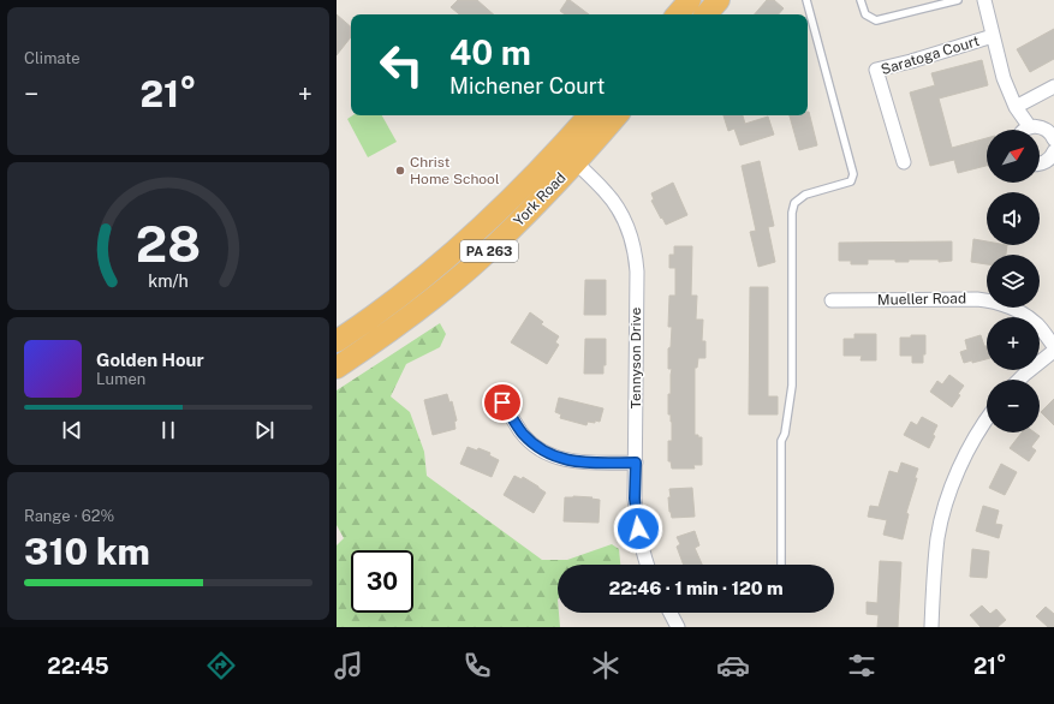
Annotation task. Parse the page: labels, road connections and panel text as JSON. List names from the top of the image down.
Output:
{
  "streets": {
    "highway": ["York Road", "PA 263"],
    "street": ["Saratoga Court", "Mueller Road", "Tennyson Drive"]
  },
  "crossings": [
    ["York Road", "Tennyson Drive"]
  ],
  "places": ["Christ Home School"],
  "north": "top right",
  "page": {
    "tile": [
      "Climate",
      ["Range · 62%", "310 km"]
    ],
    "turn": ["40 m", "Michener Court"],
    "heat": ["−", "21°", "+"],
    "map_buttons": ["+", "−"],
    "song": ["Golden Hour", "Lumen"],
    "limit": "30",
    "trip": "22:46 · 1 min · 120 m",
    "tabs": ["22:45", "21°"],
    "gauge": ["28", "km/h"]
  }
}
